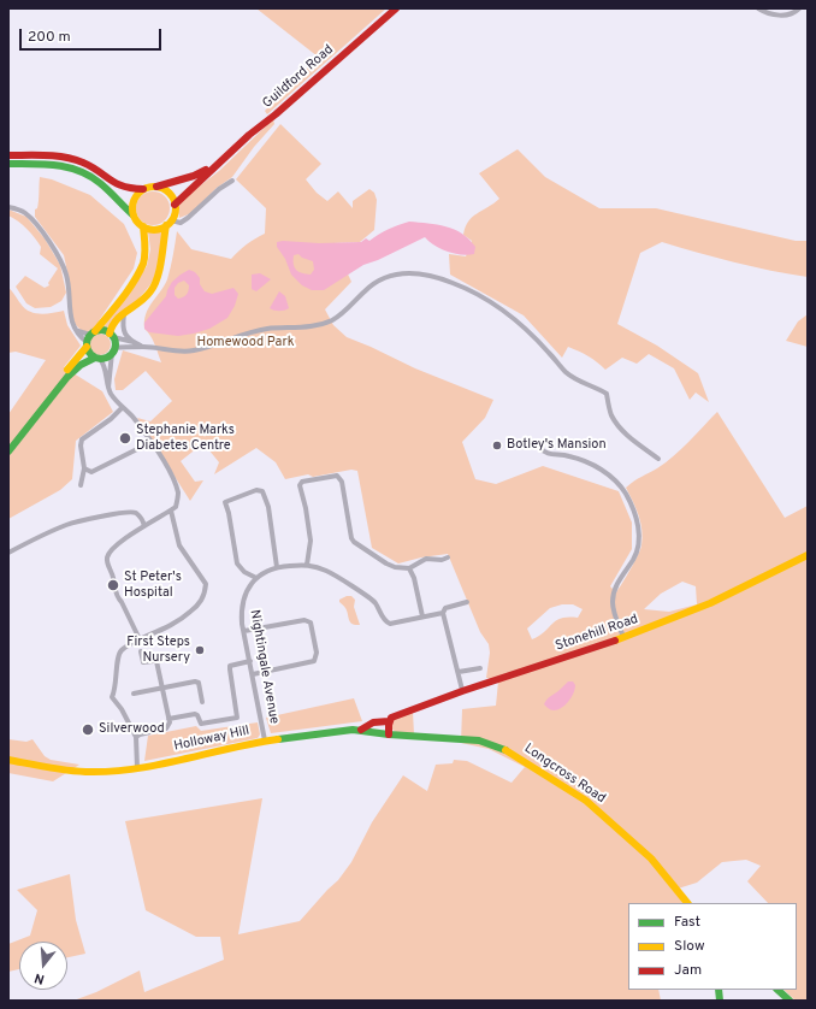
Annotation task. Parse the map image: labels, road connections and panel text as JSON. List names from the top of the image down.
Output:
{
  "streets": {
    "main road": [
      "Guildford Road",
      "Stonehill Road",
      "Holloway Hill",
      "Longcross Road"
    ],
    "street": ["Nightingale Avenue"]
  },
  "crossings": [
    ["Stonehill Road", "Holloway Hill"],
    ["Nightingale Avenue", "Holloway Hill"],
    ["Holloway Hill", "Longcross Road"]
  ],
  "parks": ["Homewood Park"],
  "places": [
    "Stephanie Marks Diabetes Centre",
    "Botley's Mansion",
    "St Peter's Hospital",
    "First Steps Nursery",
    "Silverwood"
  ],
  "legend": ["Fast", "Slow", "Jam"],
  "scale_bar": "200 m",
  "north": "bottom"
}
